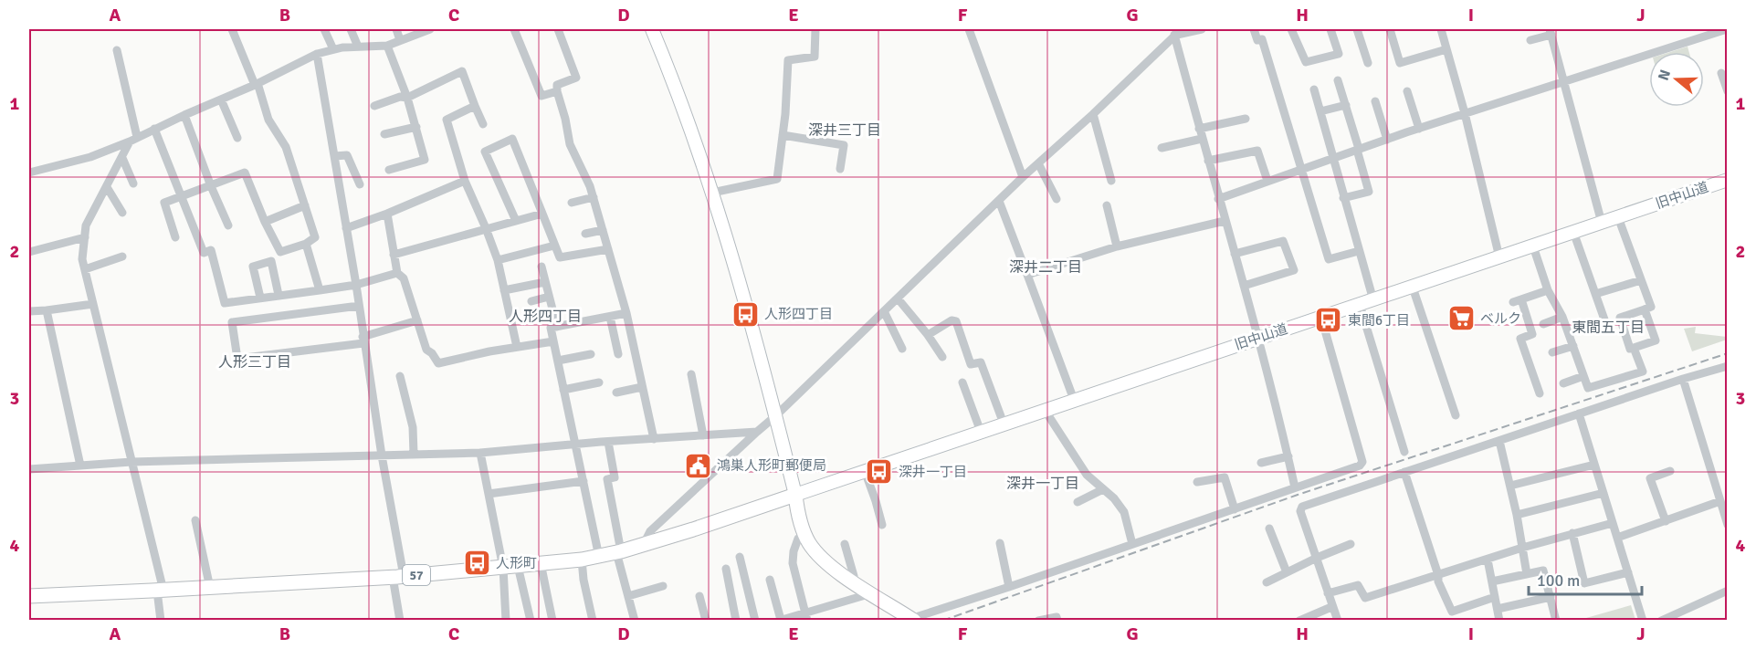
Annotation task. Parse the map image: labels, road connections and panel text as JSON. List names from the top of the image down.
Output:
{
  "streets": {
    "main road": ["旧中山道", "57"]
  },
  "crossings": [
    ["旧中山道", "57"]
  ],
  "districts": [
    "深井三丁目",
    "深井二丁目",
    "人形四丁目",
    "東間五丁目",
    "人形三丁目",
    "深井一丁目"
  ],
  "places": {
    "bus stop": [
      "人形四丁目",
      "東間6丁目",
      "深井一丁目",
      "人形町"
    ],
    "supermarket": ["ベルク"],
    "public building": ["鴻巣人形町郵便局"]
  },
  "scale_bar": "100 m",
  "north": "left",
  "grid": {
    "columns": [
      "A",
      "B",
      "C",
      "D",
      "E",
      "F",
      "G",
      "H",
      "I",
      "J"
    ],
    "rows": [
      "1",
      "2",
      "3",
      "4"
    ]
  }
}
